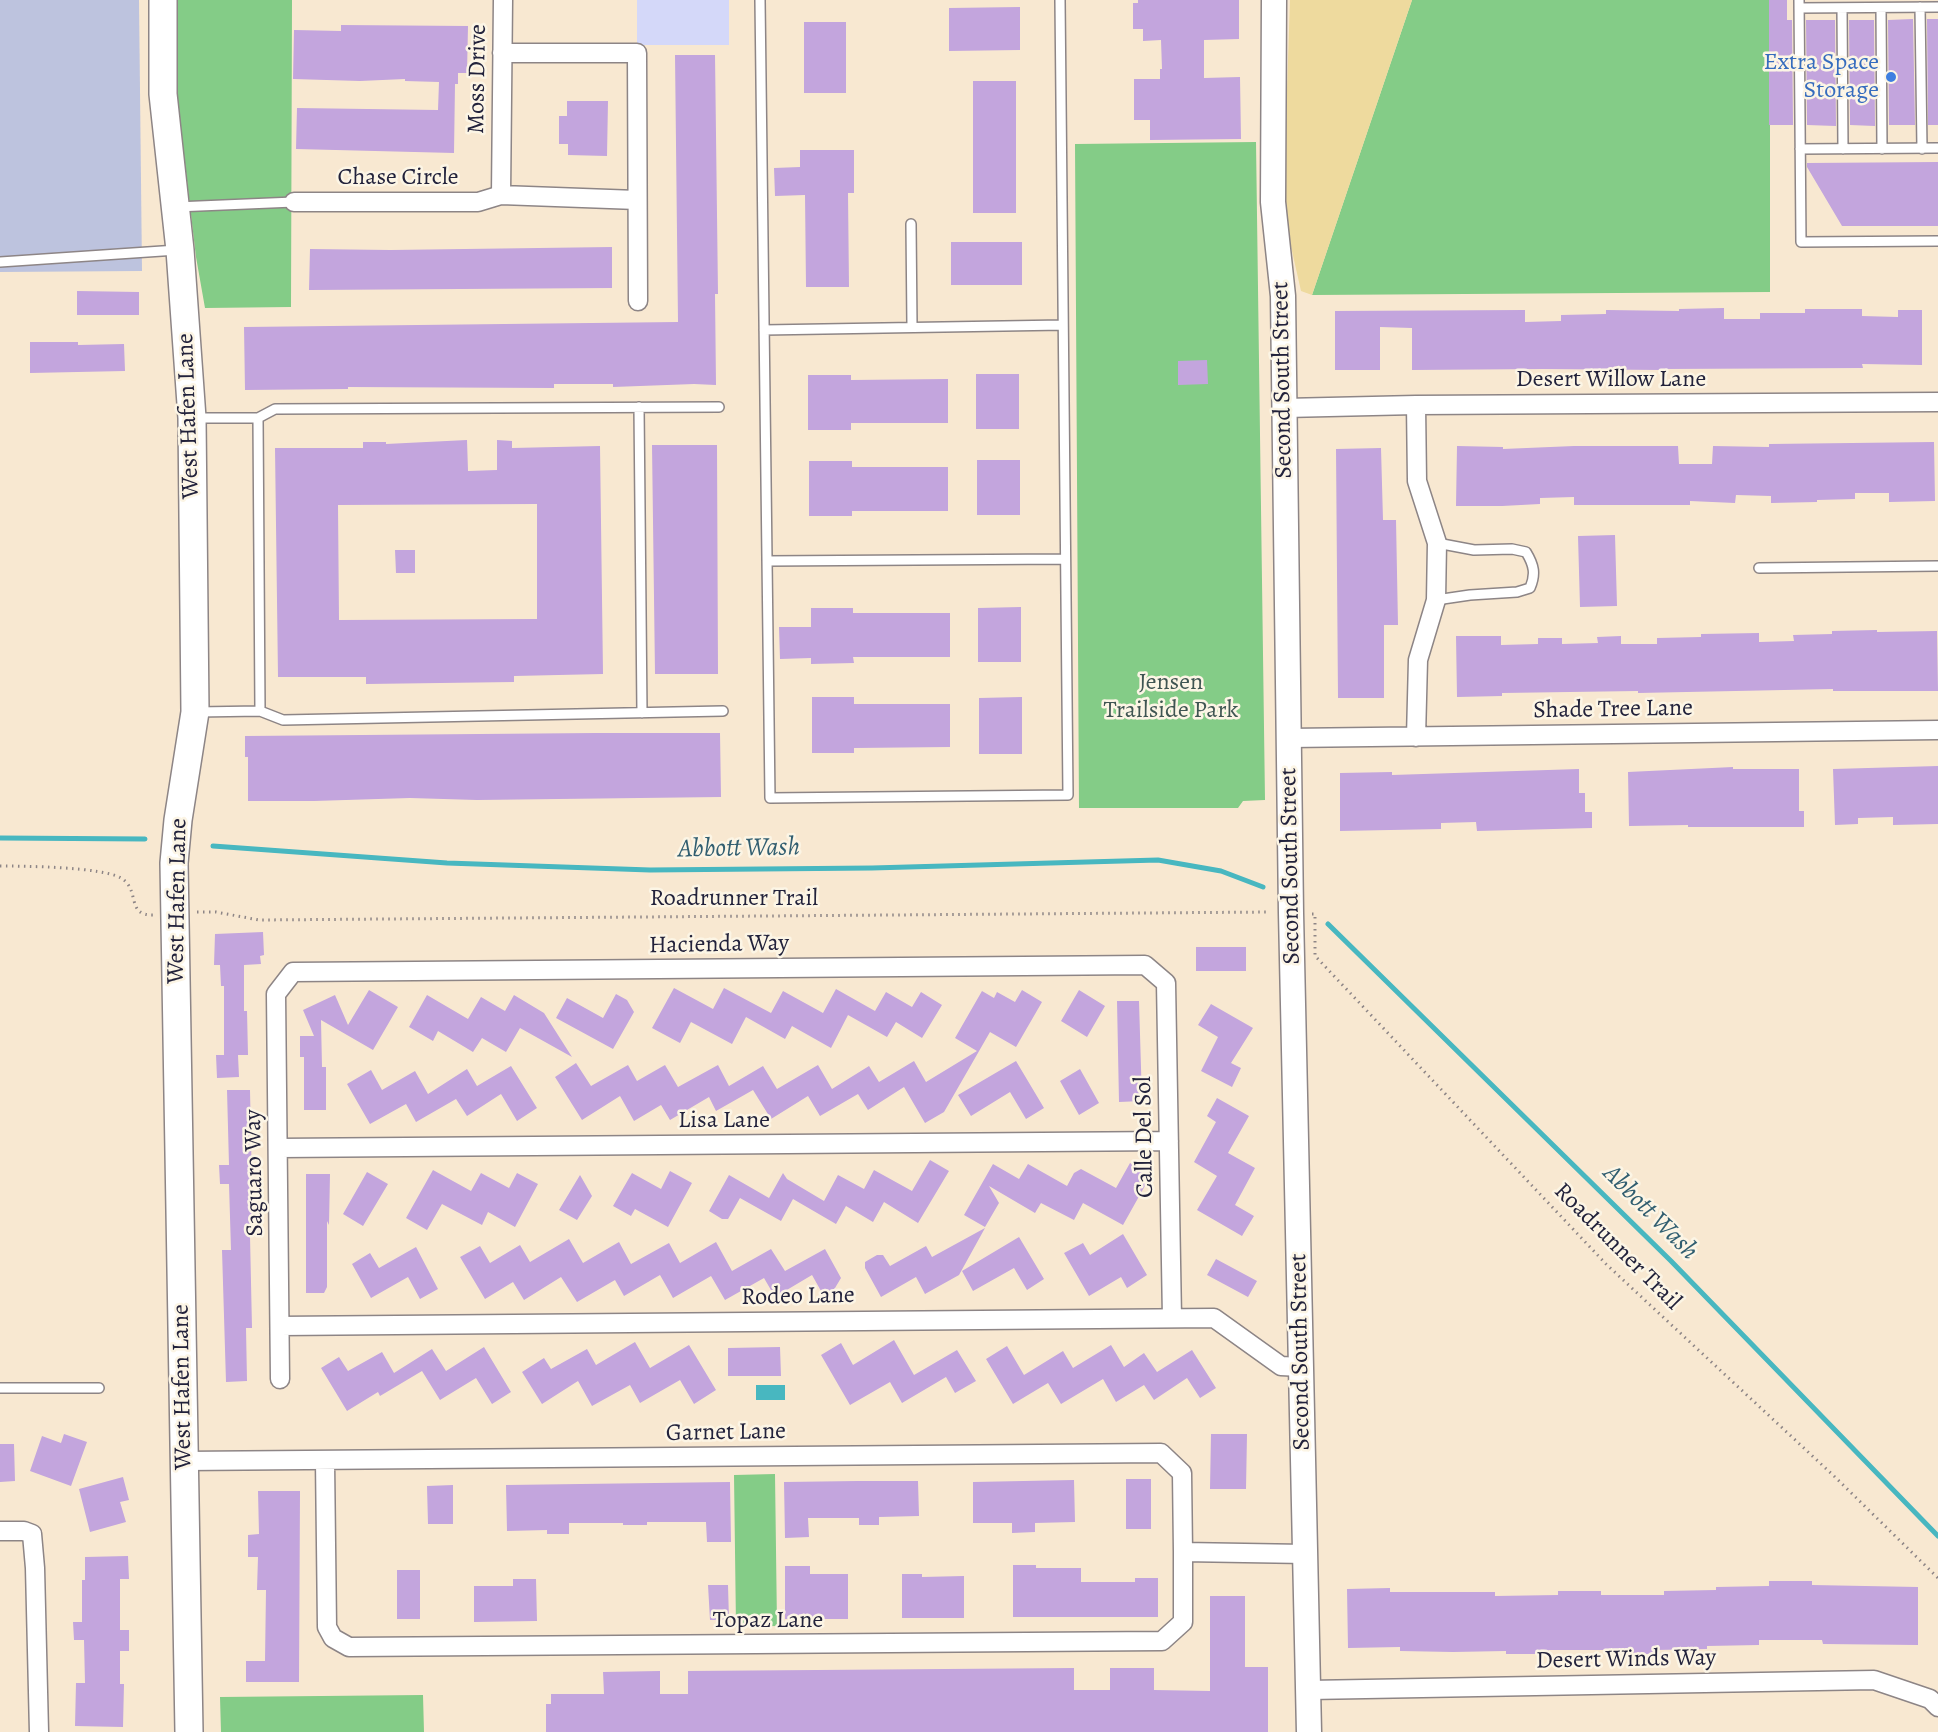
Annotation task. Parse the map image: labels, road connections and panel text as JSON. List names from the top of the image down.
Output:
{
  "streets": {
    "main road": ["West Hafen Lane"],
    "street": [
      "Moss Drive",
      "Chase Circle",
      "Second South Street",
      "Desert Willow Lane",
      "Shade Tree Lane",
      "Hacienda Way",
      "Lisa Lane",
      "Calle Del Sol",
      "Saguaro Way",
      "Rodeo Lane",
      "Garnet Lane",
      "Topaz Lane",
      "Desert Winds Way"
    ],
    "path": ["Roadrunner Trail"]
  },
  "crossings": [
    ["Moss Drive", "Chase Circle"],
    ["Second South Street", "Desert Willow Lane"],
    ["Second South Street", "Shade Tree Lane"],
    ["Second South Street", "Rodeo Lane"],
    ["Second South Street", "Desert Winds Way"],
    ["West Hafen Lane", "Garnet Lane"],
    ["Hacienda Way", "Calle Del Sol"],
    ["Hacienda Way", "Saguaro Way"],
    ["Lisa Lane", "Calle Del Sol"],
    ["Lisa Lane", "Saguaro Way"],
    ["Calle Del Sol", "Rodeo Lane"],
    ["Saguaro Way", "Rodeo Lane"],
    ["Garnet Lane", "Topaz Lane"]
  ],
  "water": ["Abbott Wash"],
  "parks": ["Jensen Trailside Park"],
  "places": ["Extra Space Storage"]
}
